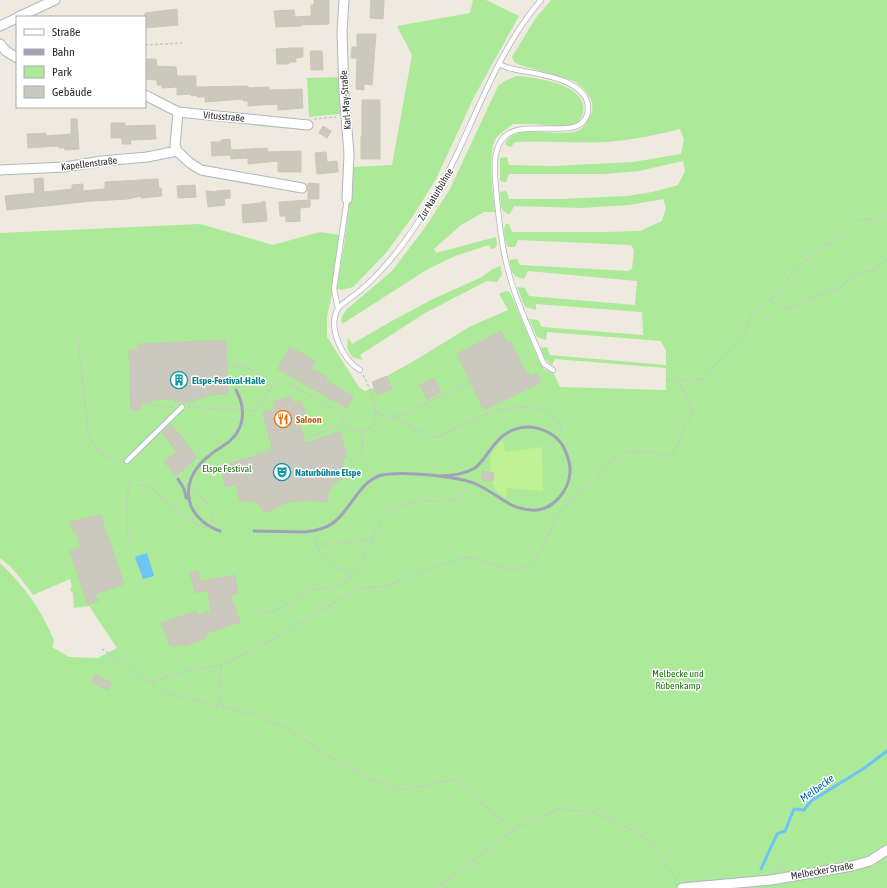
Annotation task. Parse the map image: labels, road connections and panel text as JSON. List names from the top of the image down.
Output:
{
  "streets": {
    "street": [
      "Karl-May-Straße",
      "Vitusstraße",
      "Kapellenstraße",
      "Melbecker Straße"
    ],
    "lane": ["Zur Naturbühne"]
  },
  "water": ["Melbecke"],
  "parks": ["Elspe Festival", "Melbecke und Rübenkamp"],
  "places": {
    "building": ["Elspe-Festival-Halle"],
    "restaurant": ["Saloon"],
    "theatre": ["Naturbühne Elspe"]
  },
  "legend": [
    "Straße",
    "Bahn",
    "Park",
    "Gebäude"
  ]
}
